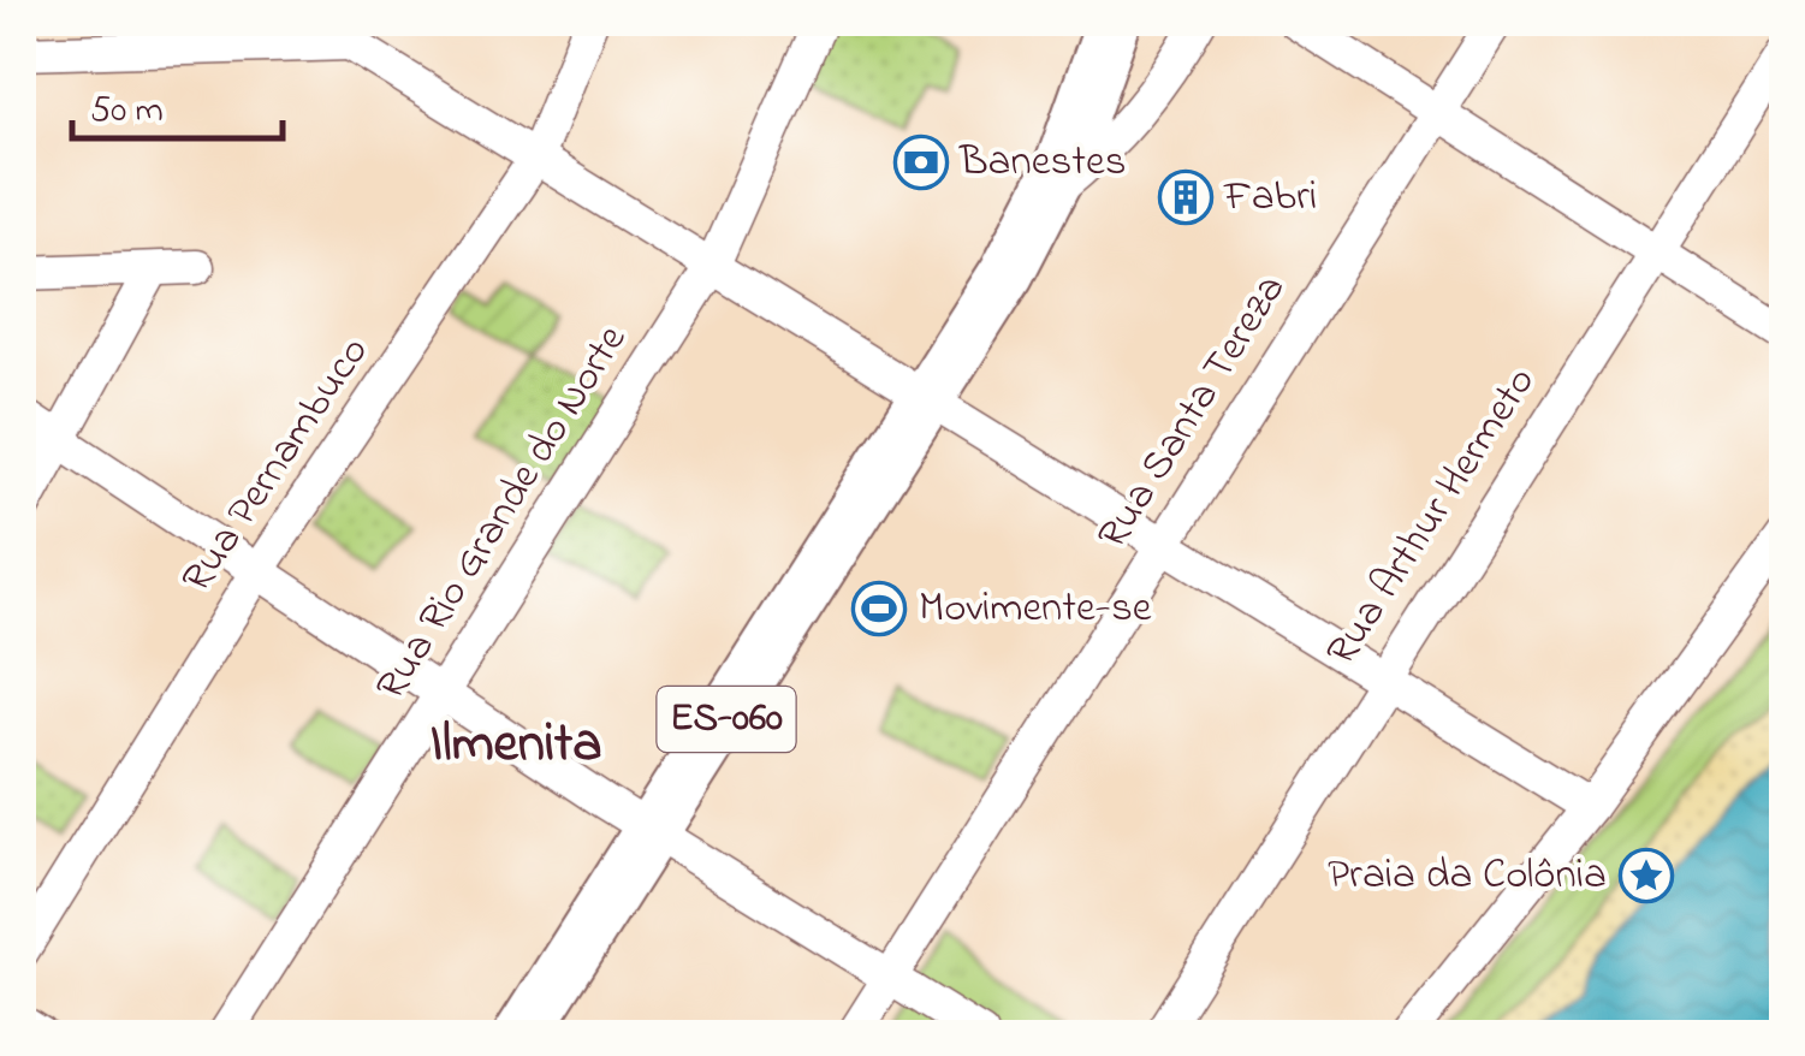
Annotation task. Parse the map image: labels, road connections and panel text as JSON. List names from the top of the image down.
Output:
{
  "streets": {
    "main road": ["ES-060"],
    "street": [
      "Rua Santa Tereza",
      "Rua Pernambuco",
      "Rua Rio Grande do Norte",
      "Rua Arthur Hermeto"
    ]
  },
  "districts": ["Ilmenita"],
  "places": {
    "bank": ["Banestes"],
    "building": ["Fabri"],
    "sports": ["Movimente-se"],
    "place": ["Praia da Colônia"]
  },
  "scale_bar": "50 m"
}
